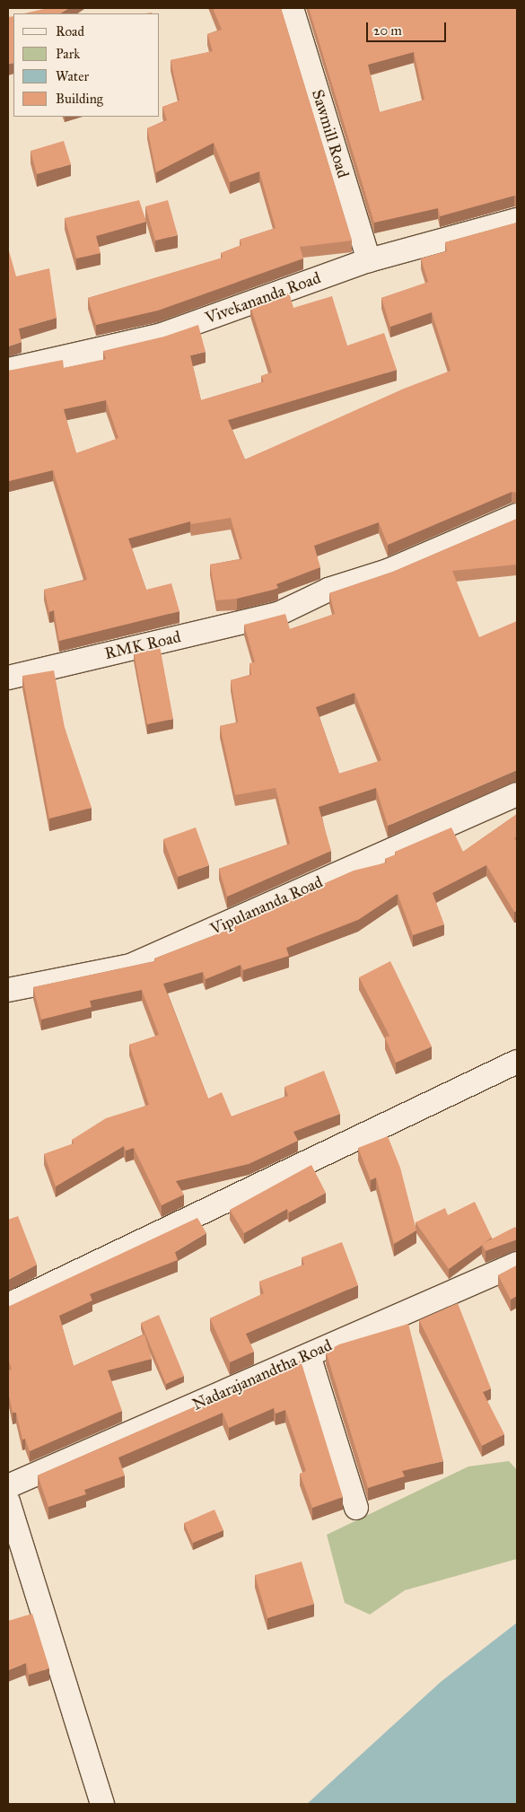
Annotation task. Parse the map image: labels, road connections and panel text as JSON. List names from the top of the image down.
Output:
{
  "streets": {
    "street": [
      "Sawmill Road",
      "Vivekananda Road",
      "RMK Road",
      "Vipulananda Road",
      "Nadarajanandtha Road"
    ]
  },
  "crossings": [
    ["Sawmill Road", "Vivekananda Road"]
  ],
  "legend": [
    "Road",
    "Park",
    "Water",
    "Building"
  ],
  "scale_bar": "20 m"
}
